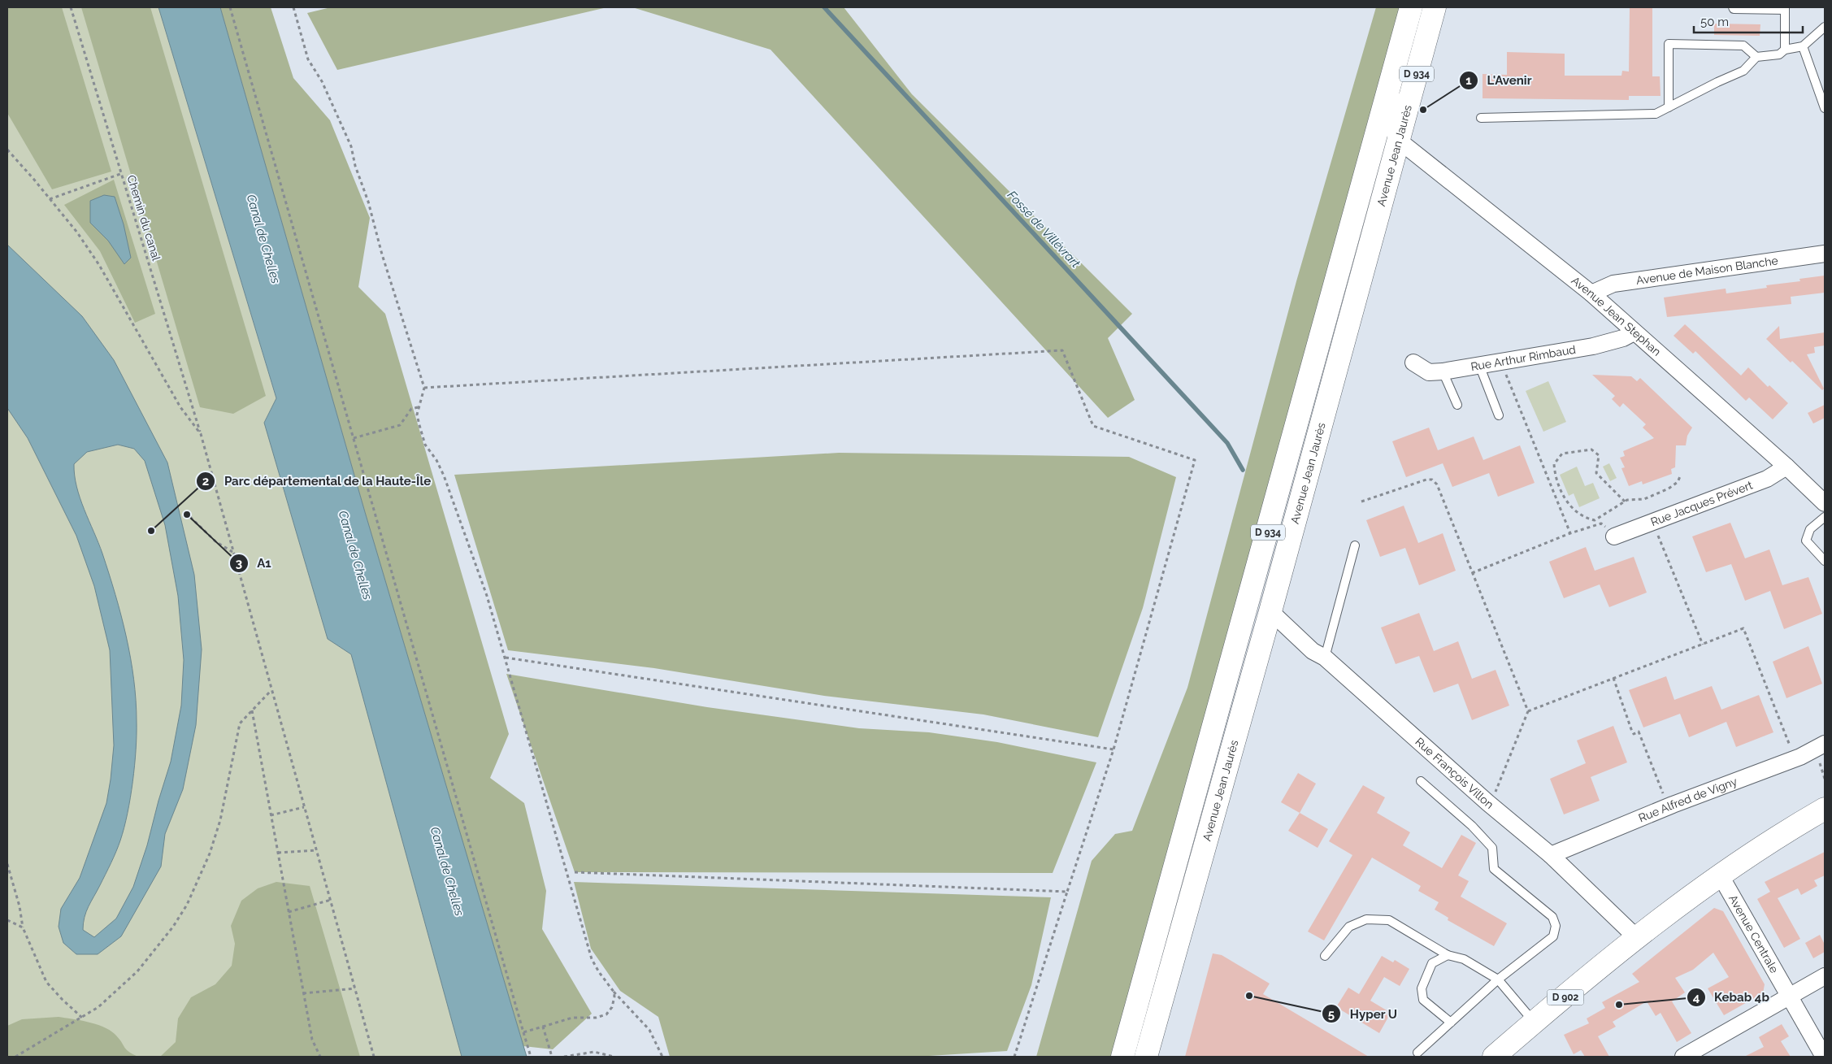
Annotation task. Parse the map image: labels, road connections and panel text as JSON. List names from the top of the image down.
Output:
{
  "streets": {
    "main road": ["D 934", "Avenue Jean Jaurès", "D 902"],
    "street": [
      "Avenue de Maison Blanche",
      "Avenue Jean Stephan",
      "Rue Arthur Rimbaud",
      "Rue Jacques Prévert",
      "Rue François Villon",
      "Rue Alfred de Vigny",
      "Avenue Centrale"
    ],
    "path": ["Chemin du canal"]
  },
  "crossings": [
    ["Avenue Jean Jaurès", "Avenue Jean Stephan"],
    ["Avenue Jean Jaurès", "Rue François Villon"],
    ["Avenue de Maison Blanche", "Avenue Jean Stephan"],
    ["Avenue Jean Stephan", "Rue Arthur Rimbaud"],
    ["Avenue Jean Stephan", "Rue Jacques Prévert"],
    ["Rue François Villon", "Rue Alfred de Vigny"],
    ["Rue François Villon", "D 902"],
    ["Avenue Centrale", "D 902"]
  ],
  "water": ["Fossé de Villévrart", "Canal de Chelles"],
  "places": [
    "L'Avenir",
    "A1",
    "Parc départemental de la Haute-Île",
    "Hyper U",
    "Kebab 4b"
  ],
  "scale_bar": "50 m"
}
